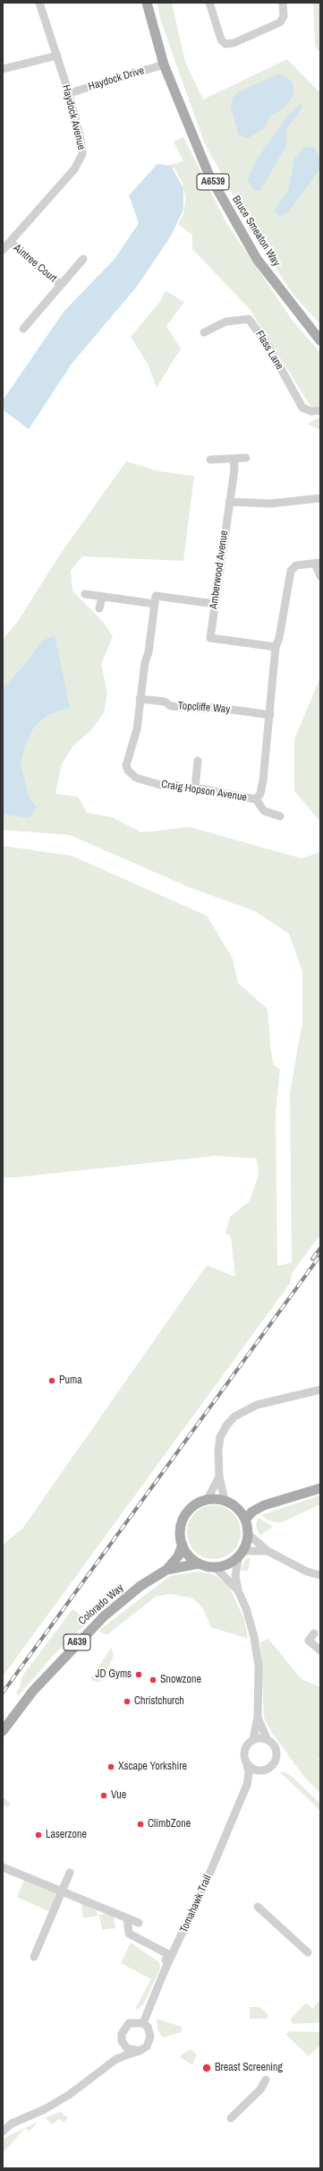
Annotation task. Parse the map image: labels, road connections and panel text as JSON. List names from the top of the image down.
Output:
{
  "streets": {
    "main road": [
      "A6539",
      "Bruce Smeaton Way",
      "Colorado Way",
      "A639"
    ],
    "street": [
      "Haydock Drive",
      "Haydock Avenue",
      "Aintree Court",
      "Flass Lane",
      "Amberwood Avenue",
      "Topcliffe Way",
      "Craig Hopson Avenue",
      "Tomahawk Trail"
    ]
  },
  "crossings": [
    ["Haydock Drive", "Haydock Avenue"],
    ["Haydock Drive", "Bruce Smeaton Way"],
    ["Haydock Avenue", "Aintree Court"],
    ["Amberwood Avenue", "Craig Hopson Avenue"],
    ["Topcliffe Way", "Craig Hopson Avenue"],
    ["Colorado Way", "A639"],
    ["Colorado Way", "Tomahawk Trail"],
    ["A639", "Tomahawk Trail"]
  ],
  "places": [
    "Puma",
    "JD Gyms",
    "Snowzone",
    "Christchurch",
    "Xscape Yorkshire",
    "Vue",
    "ClimbZone",
    "Laserzone",
    "Breast Screening"
  ]
}
